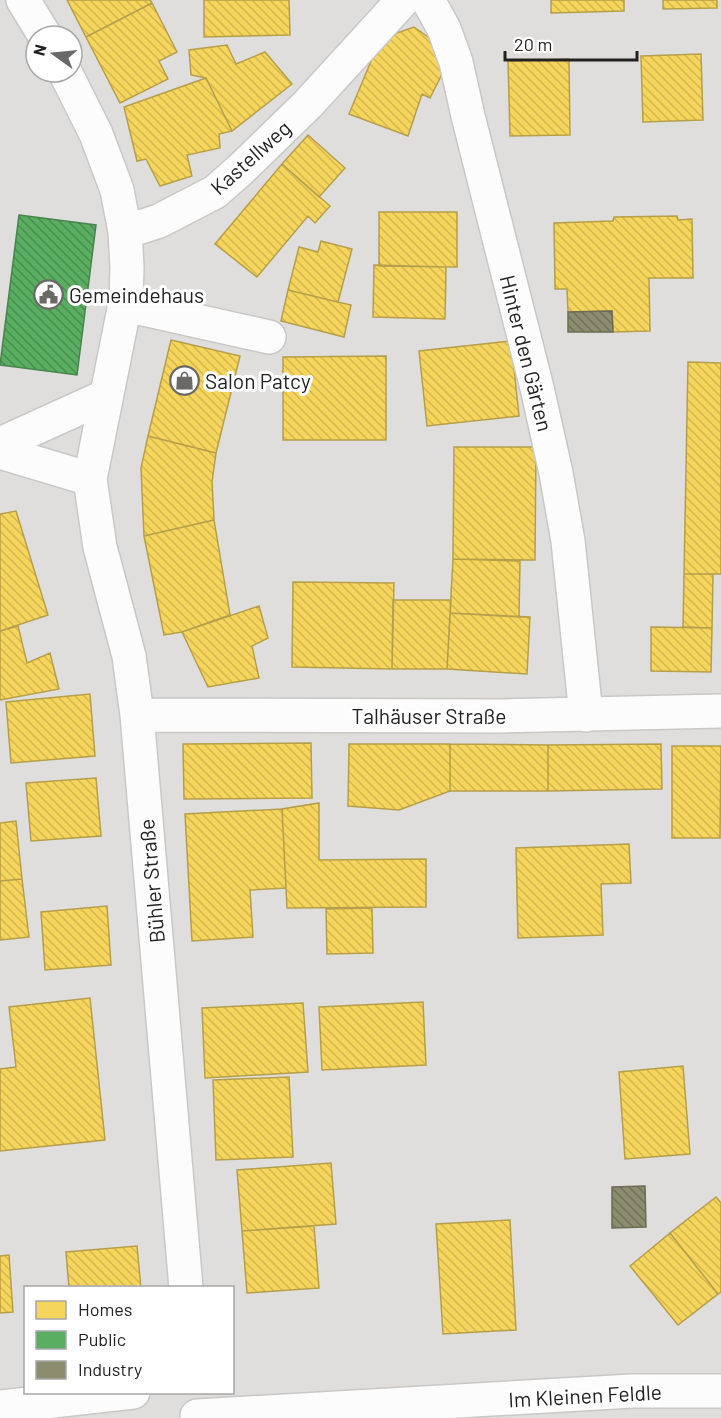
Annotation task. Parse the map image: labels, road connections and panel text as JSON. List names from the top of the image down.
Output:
{
  "streets": {
    "street": [
      "Kastellweg",
      "Hinter den Gärten",
      "Talhäuser Straße",
      "Bühler Straße",
      "Im Kleinen Feldle"
    ]
  },
  "crossings": [
    ["Hinter den Gärten", "Talhäuser Straße"],
    ["Talhäuser Straße", "Bühler Straße"]
  ],
  "places": {
    "public building": ["Gemeindehaus"],
    "shop": ["Salon Patcy"]
  },
  "legend": ["Homes", "Public", "Industry"],
  "scale_bar": "20 m",
  "north": "left"
}
